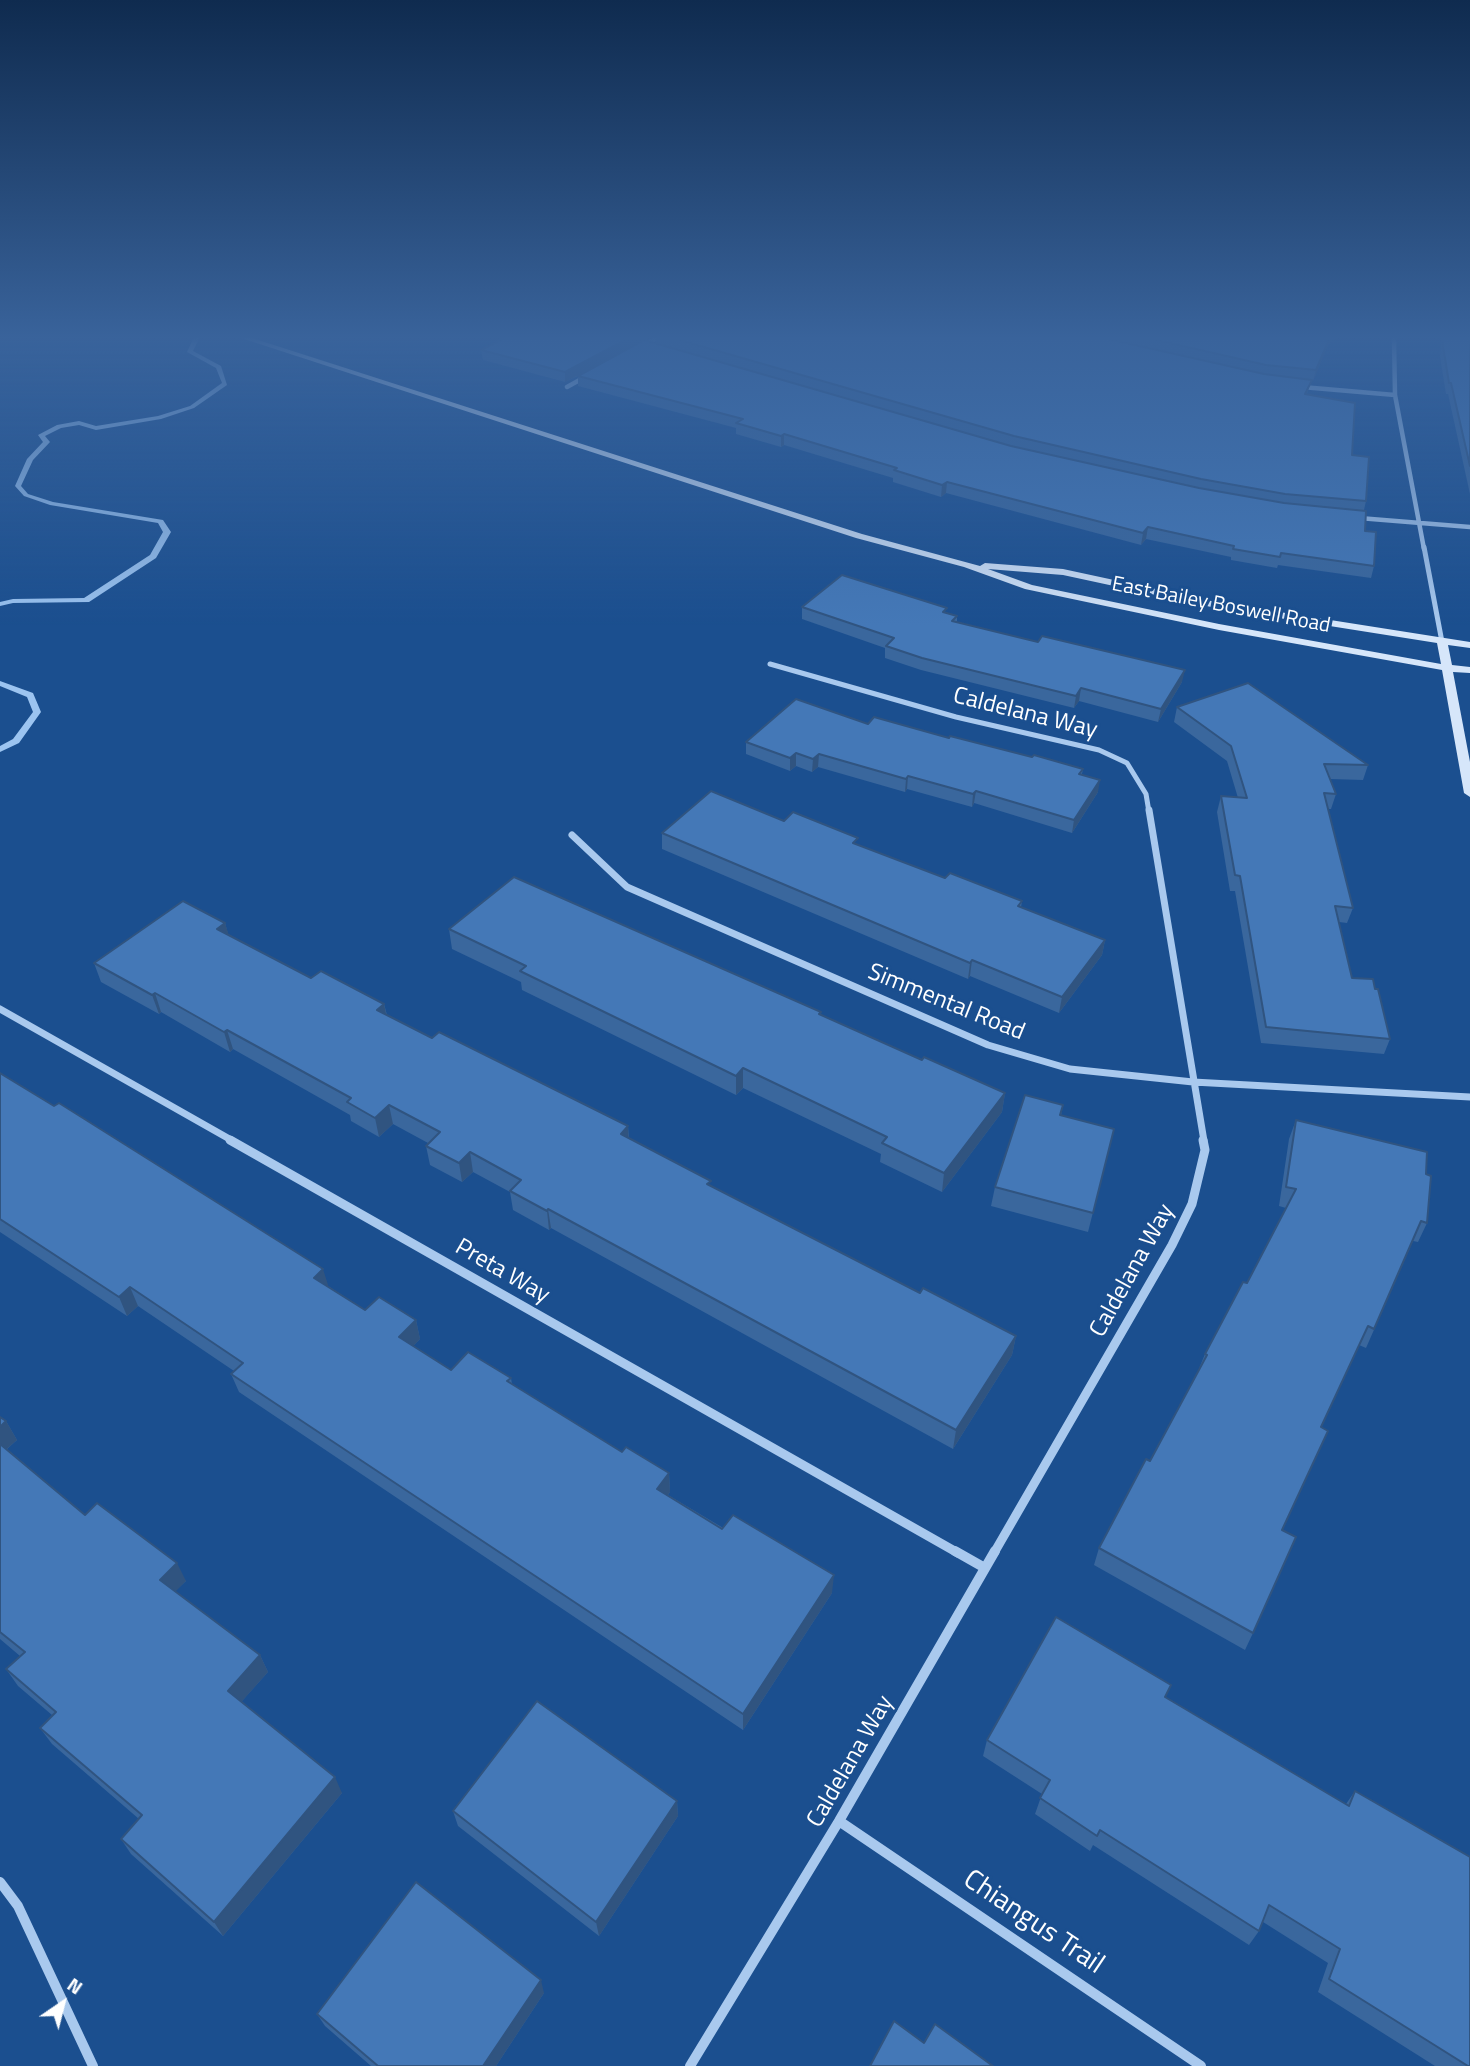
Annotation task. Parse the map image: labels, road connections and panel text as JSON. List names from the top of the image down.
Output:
{
  "streets": {
    "street": [
      "East Bailey Boswell Road",
      "Caldelana Way",
      "Simmental Road",
      "Preta Way",
      "Chiangus Trail"
    ]
  },
  "crossings": [
    ["Caldelana Way", "Simmental Road"],
    ["Caldelana Way", "Preta Way"],
    ["Caldelana Way", "Chiangus Trail"]
  ],
  "north": "top right"
}
